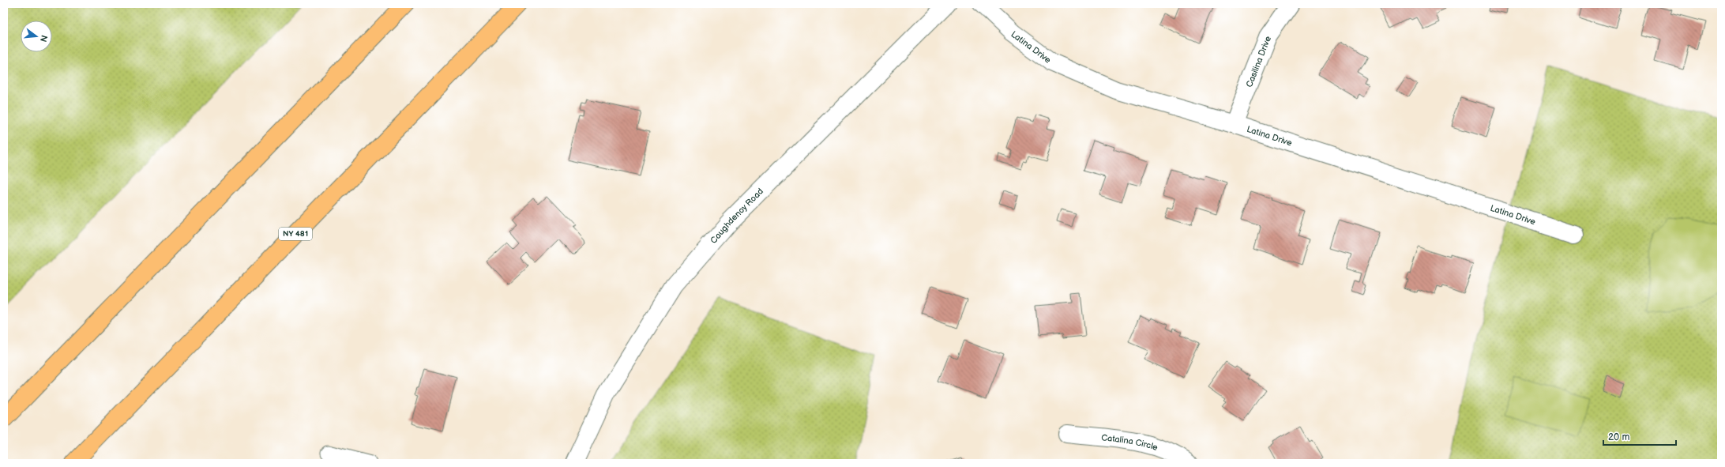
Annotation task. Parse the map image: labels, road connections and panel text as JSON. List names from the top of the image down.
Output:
{
  "streets": {
    "highway": ["NY 481"],
    "street": [
      "Latina Drive",
      "Casilina Drive",
      "Caughdenoy Road",
      "Catalina Circle"
    ]
  },
  "crossings": [
    ["Latina Drive", "Casilina Drive"]
  ],
  "scale_bar": "20 m",
  "north": "right"
}
